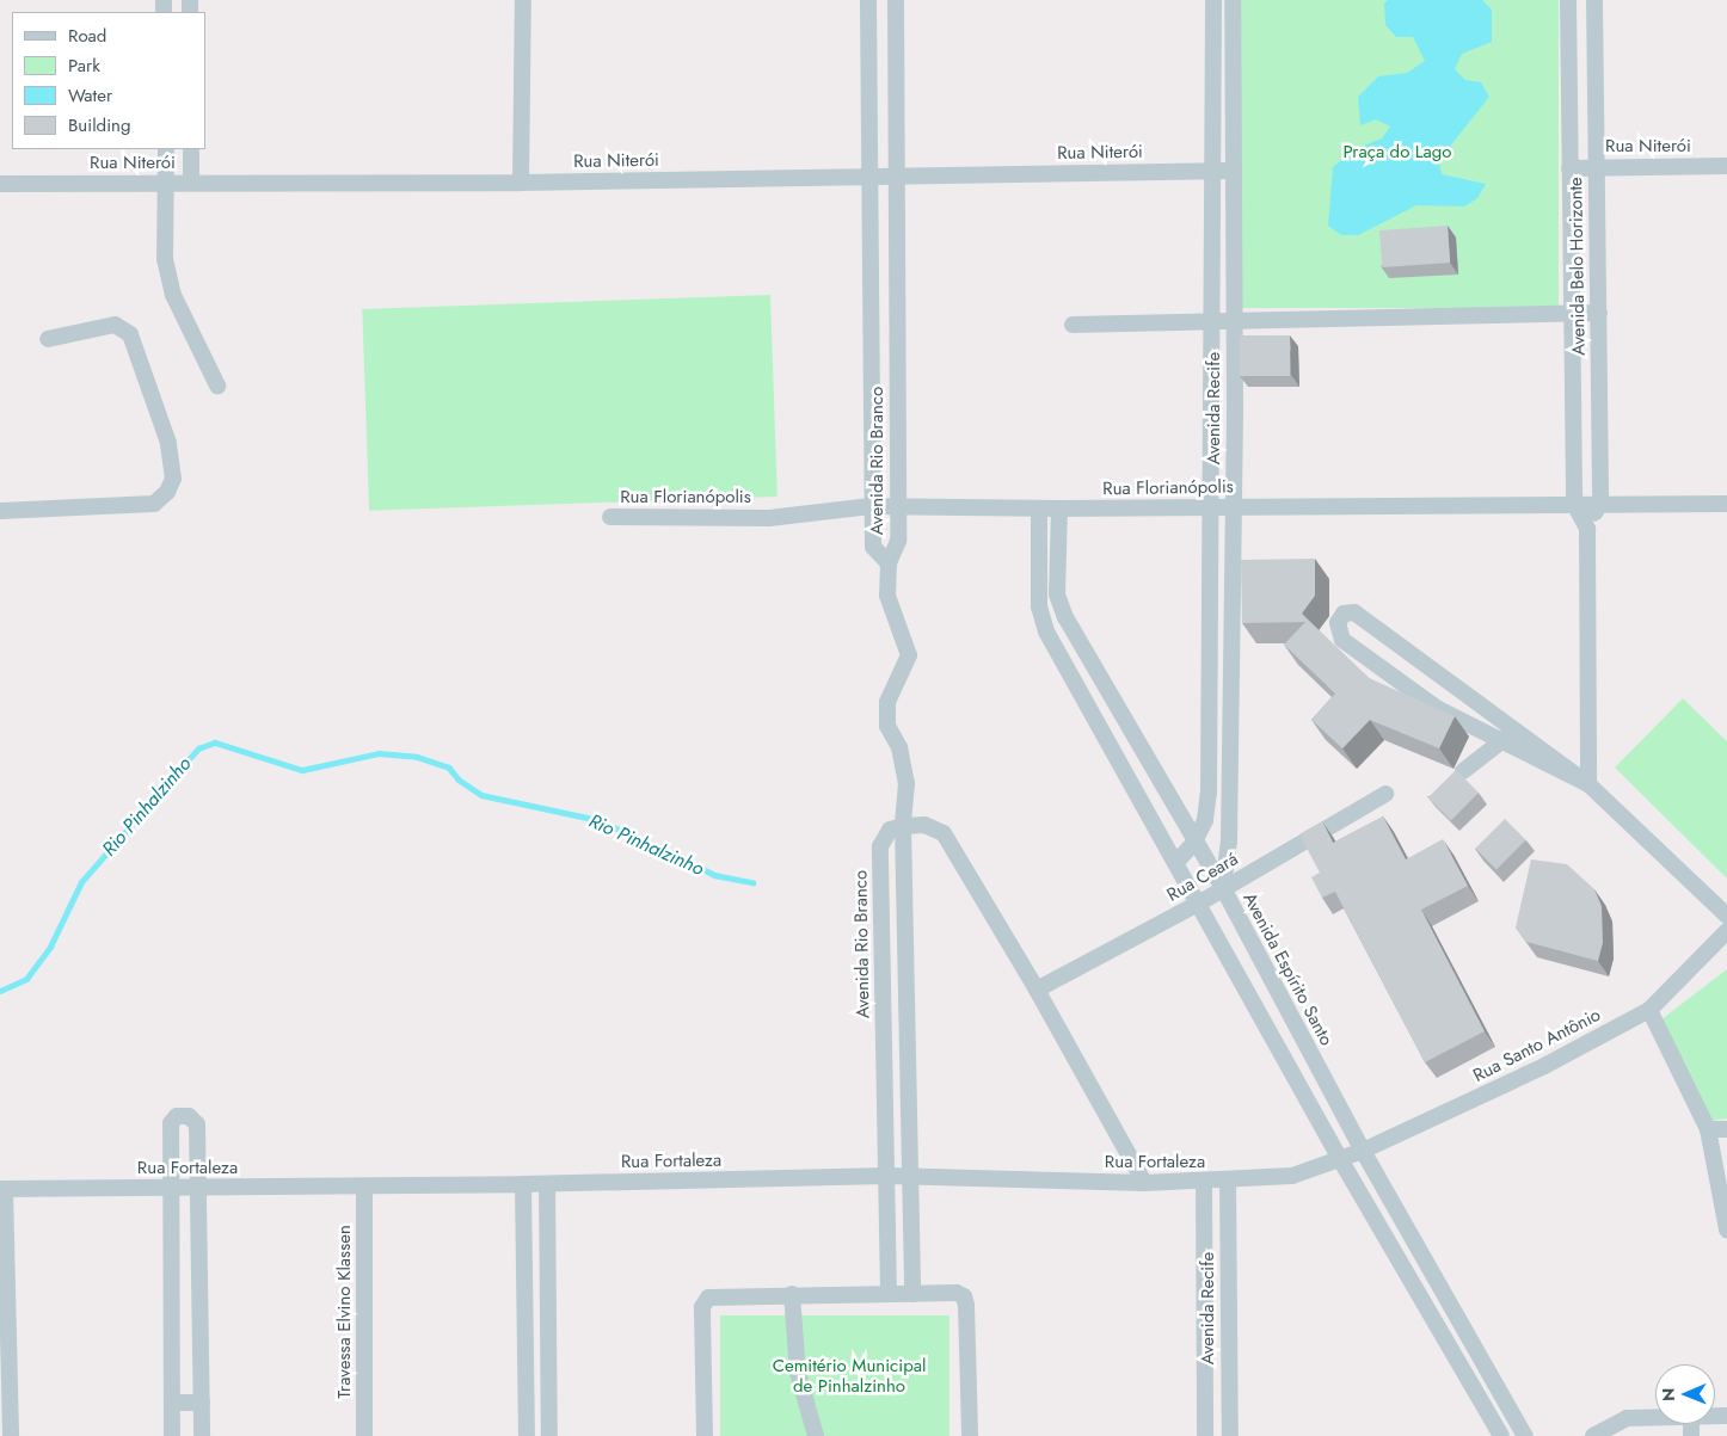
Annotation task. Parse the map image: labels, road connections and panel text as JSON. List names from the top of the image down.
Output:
{
  "streets": {
    "street": [
      "Rua Niterói",
      "Avenida Belo Horizonte",
      "Avenida Recife",
      "Avenida Rio Branco",
      "Rua Florianópolis",
      "Rua Ceará",
      "Avenida Espírito Santo",
      "Rua Santo Antônio",
      "Rua Fortaleza",
      "Travessa Elvino Klassen"
    ]
  },
  "crossings": [
    ["Rua Niterói", "Avenida Belo Horizonte"],
    ["Rua Niterói", "Avenida Recife"],
    ["Rua Niterói", "Avenida Rio Branco"],
    ["Avenida Belo Horizonte", "Rua Florianópolis"],
    ["Avenida Recife", "Rua Florianópolis"],
    ["Avenida Recife", "Rua Ceará"],
    ["Avenida Recife", "Avenida Espírito Santo"],
    ["Avenida Recife", "Rua Fortaleza"],
    ["Avenida Rio Branco", "Rua Florianópolis"],
    ["Avenida Rio Branco", "Rua Fortaleza"],
    ["Rua Florianópolis", "Avenida Espírito Santo"],
    ["Rua Ceará", "Avenida Espírito Santo"],
    ["Avenida Espírito Santo", "Rua Santo Antônio"],
    ["Rua Santo Antônio", "Rua Fortaleza"],
    ["Rua Fortaleza", "Travessa Elvino Klassen"]
  ],
  "water": ["Rio Pinhalzinho"],
  "parks": ["Praça do Lago", "Cemitério Municipal de Pinhalzinho"],
  "legend": [
    "Road",
    "Park",
    "Water",
    "Building"
  ],
  "north": "left"
}
